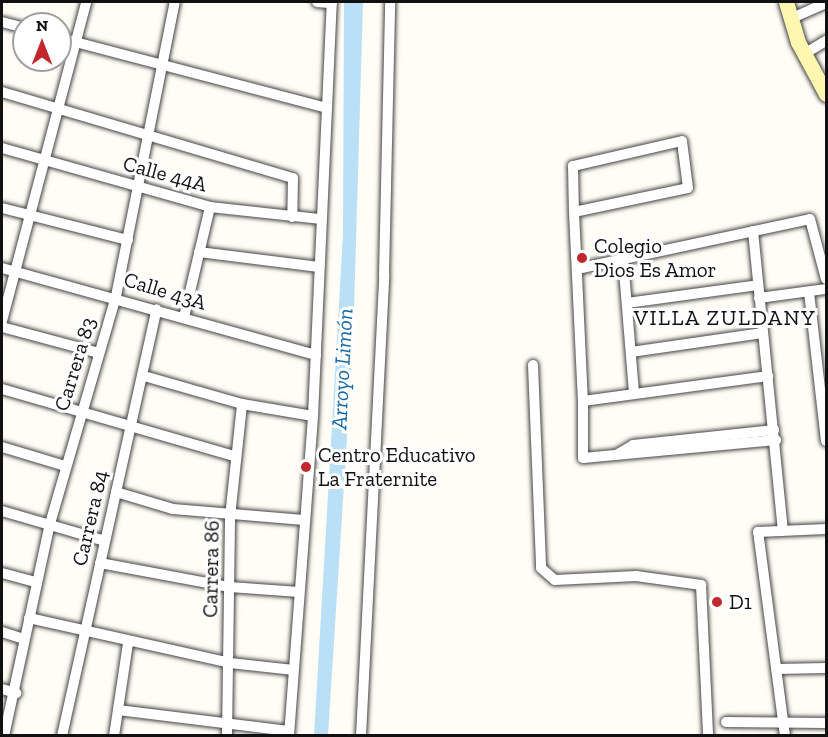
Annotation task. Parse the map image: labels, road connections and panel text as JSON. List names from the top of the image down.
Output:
{
  "streets": {
    "street": [
      "Calle 44A",
      "Calle 43A",
      "Carrera 83",
      "Carrera 84",
      "Carrera 86"
    ]
  },
  "crossings": [
    ["Calle 44A", "Carrera 83"],
    ["Calle 43A", "Carrera 83"],
    ["Calle 43A", "Carrera 84"]
  ],
  "districts": ["VILLA ZULDANY"],
  "water": ["Arroyo Limón"],
  "places": ["Colegio Dios Es Amor", "Centro Educativo La Fraternite", "D1"],
  "north": "top"
}
